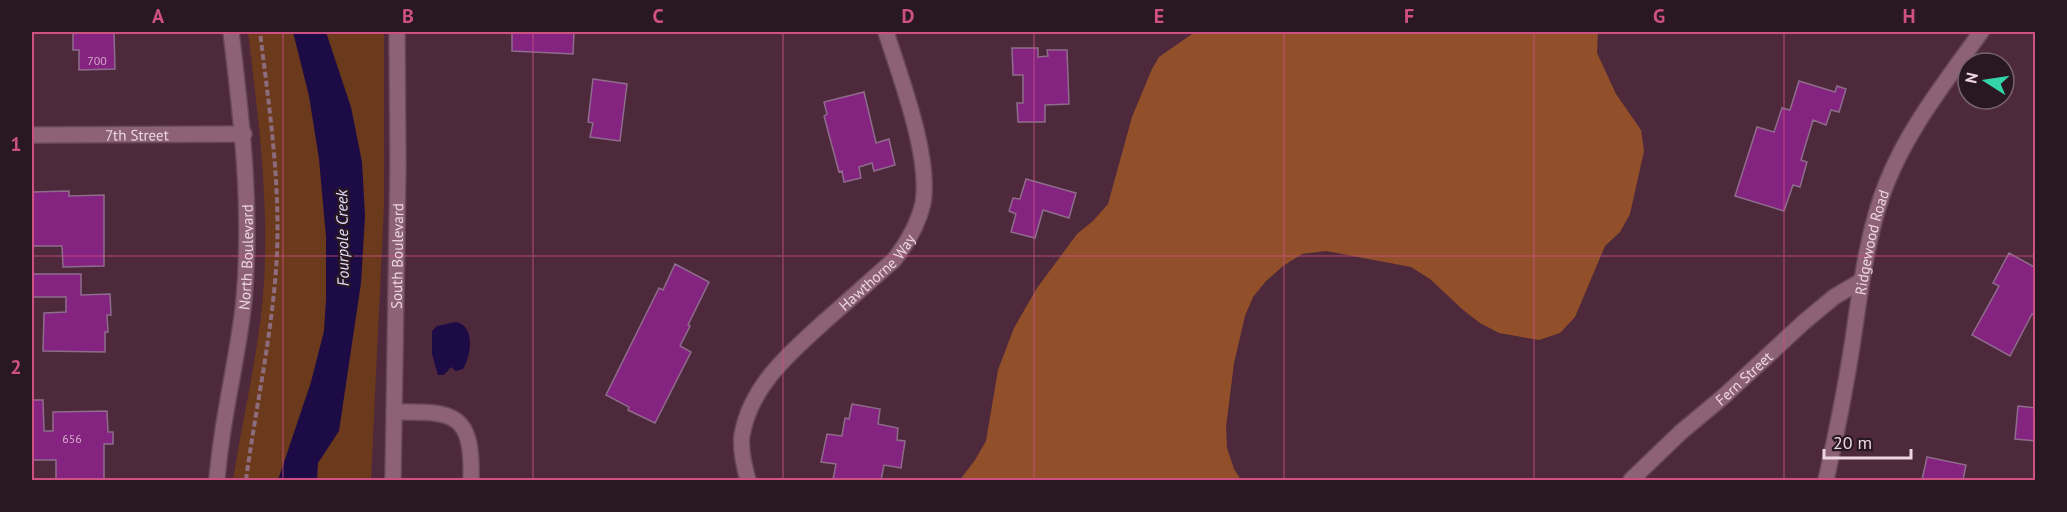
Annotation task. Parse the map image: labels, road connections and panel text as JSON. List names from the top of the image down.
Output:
{
  "streets": {
    "street": [
      "7th Street",
      "Ridgewood Road",
      "North Boulevard",
      "South Boulevard",
      "Hawthorne Way",
      "Fern Street"
    ]
  },
  "crossings": [
    ["7th Street", "North Boulevard"],
    ["Ridgewood Road", "Fern Street"]
  ],
  "water": ["Fourpole Creek"],
  "house_numbers": ["700", "656"],
  "scale_bar": "20 m",
  "north": "left",
  "grid": {
    "columns": [
      "A",
      "B",
      "C",
      "D",
      "E",
      "F",
      "G",
      "H"
    ],
    "rows": ["1", "2"]
  }
}
